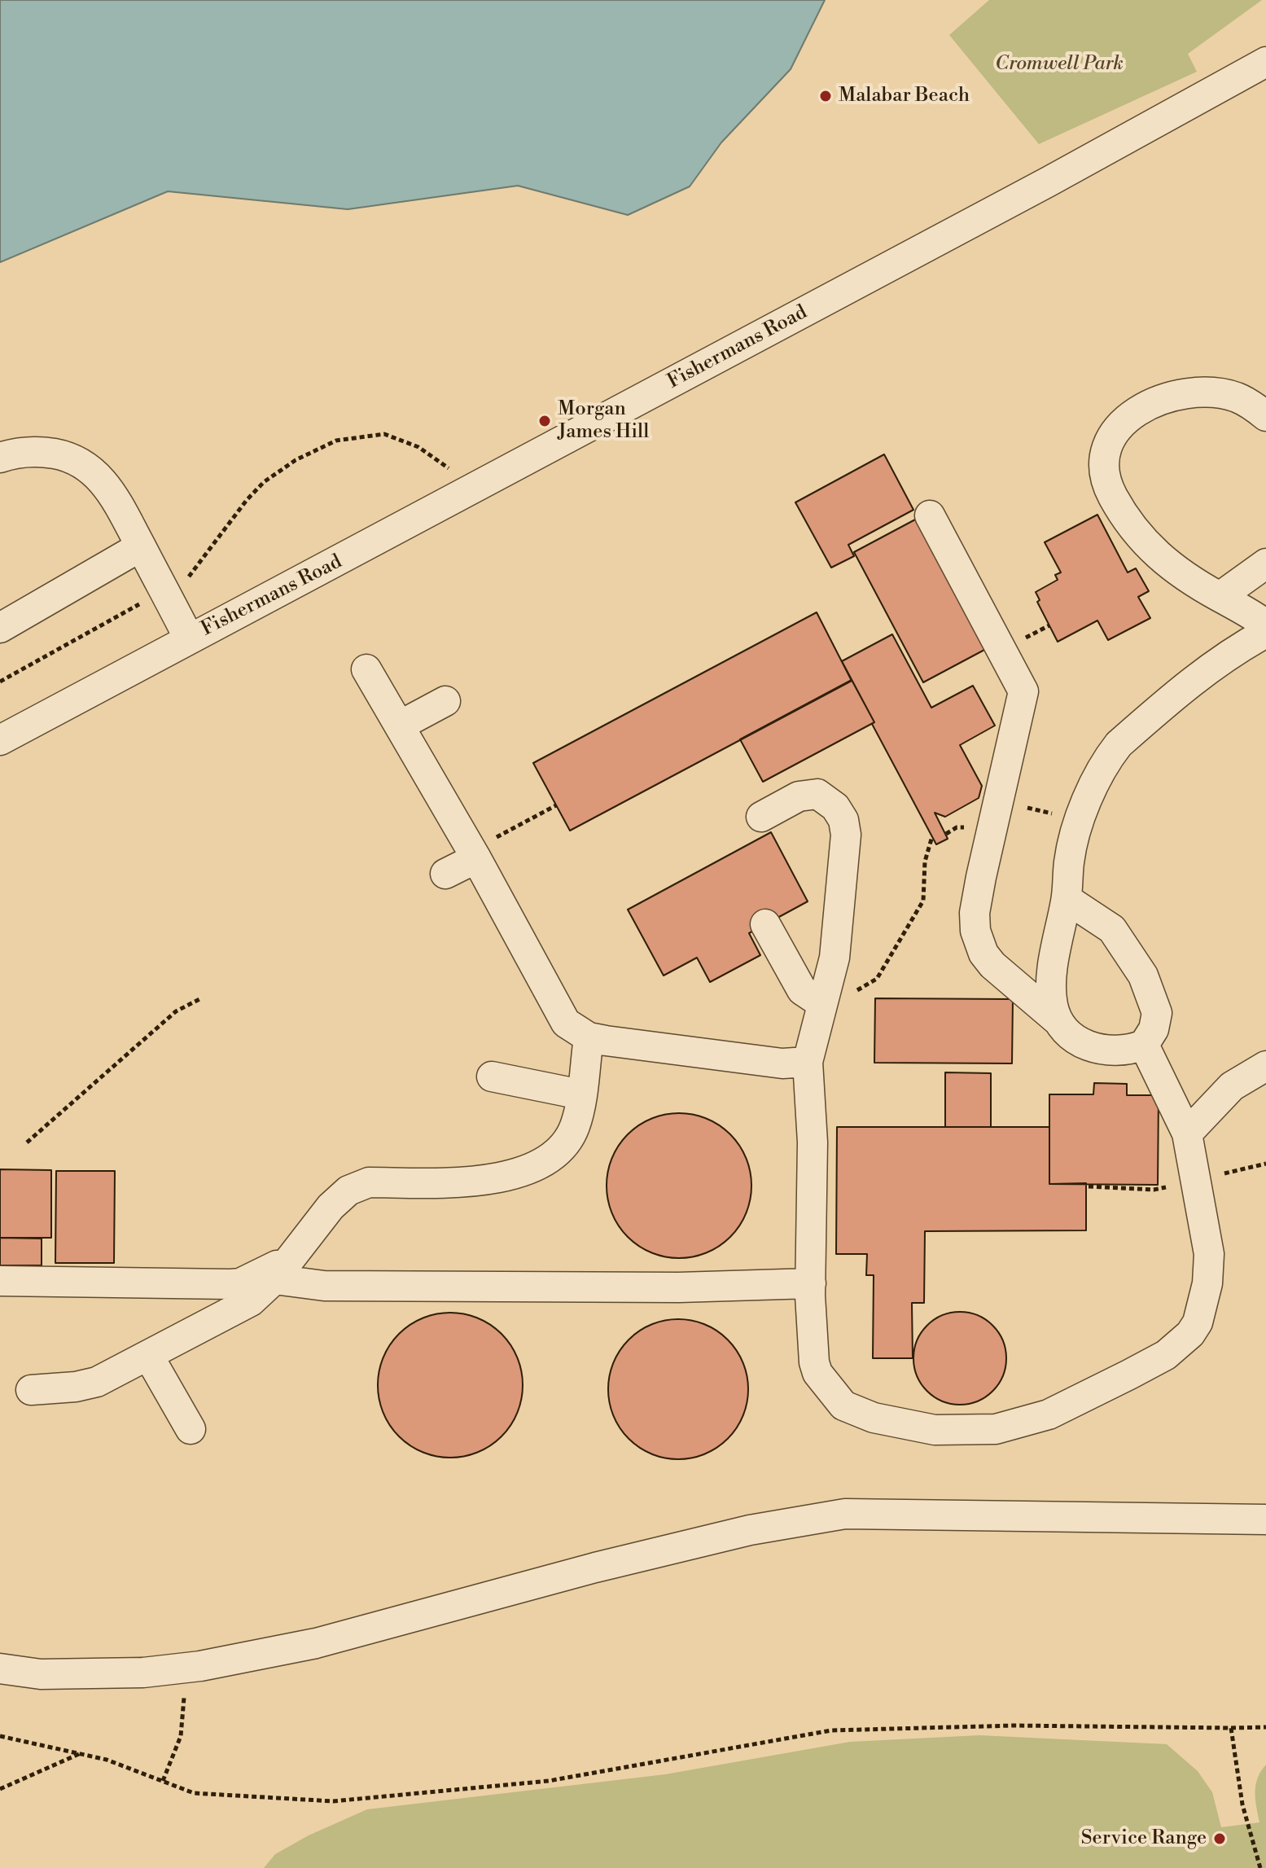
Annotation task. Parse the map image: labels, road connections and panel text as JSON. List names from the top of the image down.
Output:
{
  "streets": {
    "street": ["Fishermans Road"]
  },
  "parks": ["Cromwell Park"],
  "places": ["Malabar Beach", "Morgan James Hill", "Service Range"]
}
